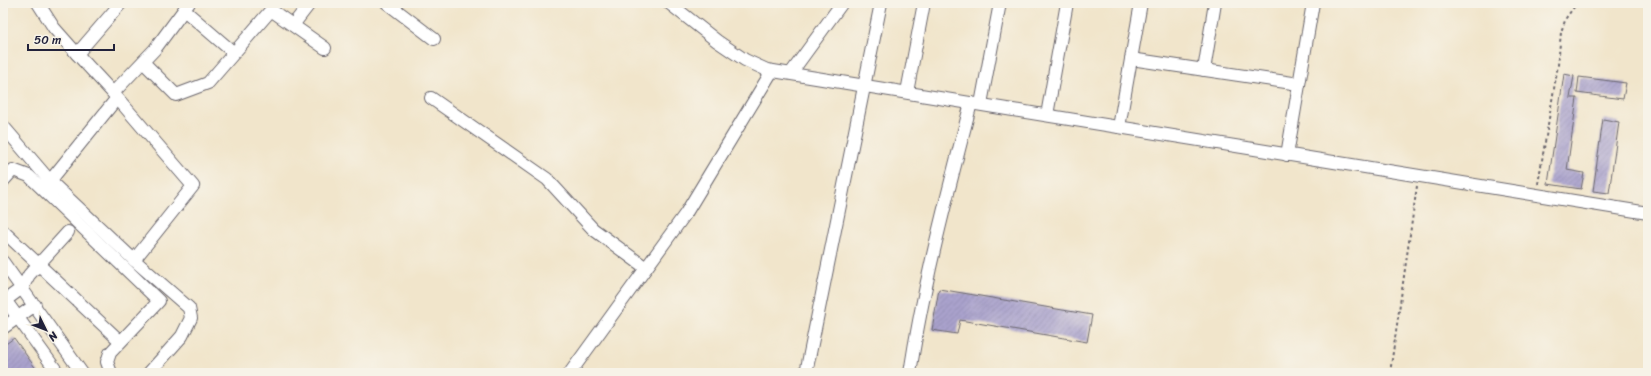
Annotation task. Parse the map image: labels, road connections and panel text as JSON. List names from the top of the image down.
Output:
{
  "scale_bar": "50 m",
  "north": "bottom right"
}
